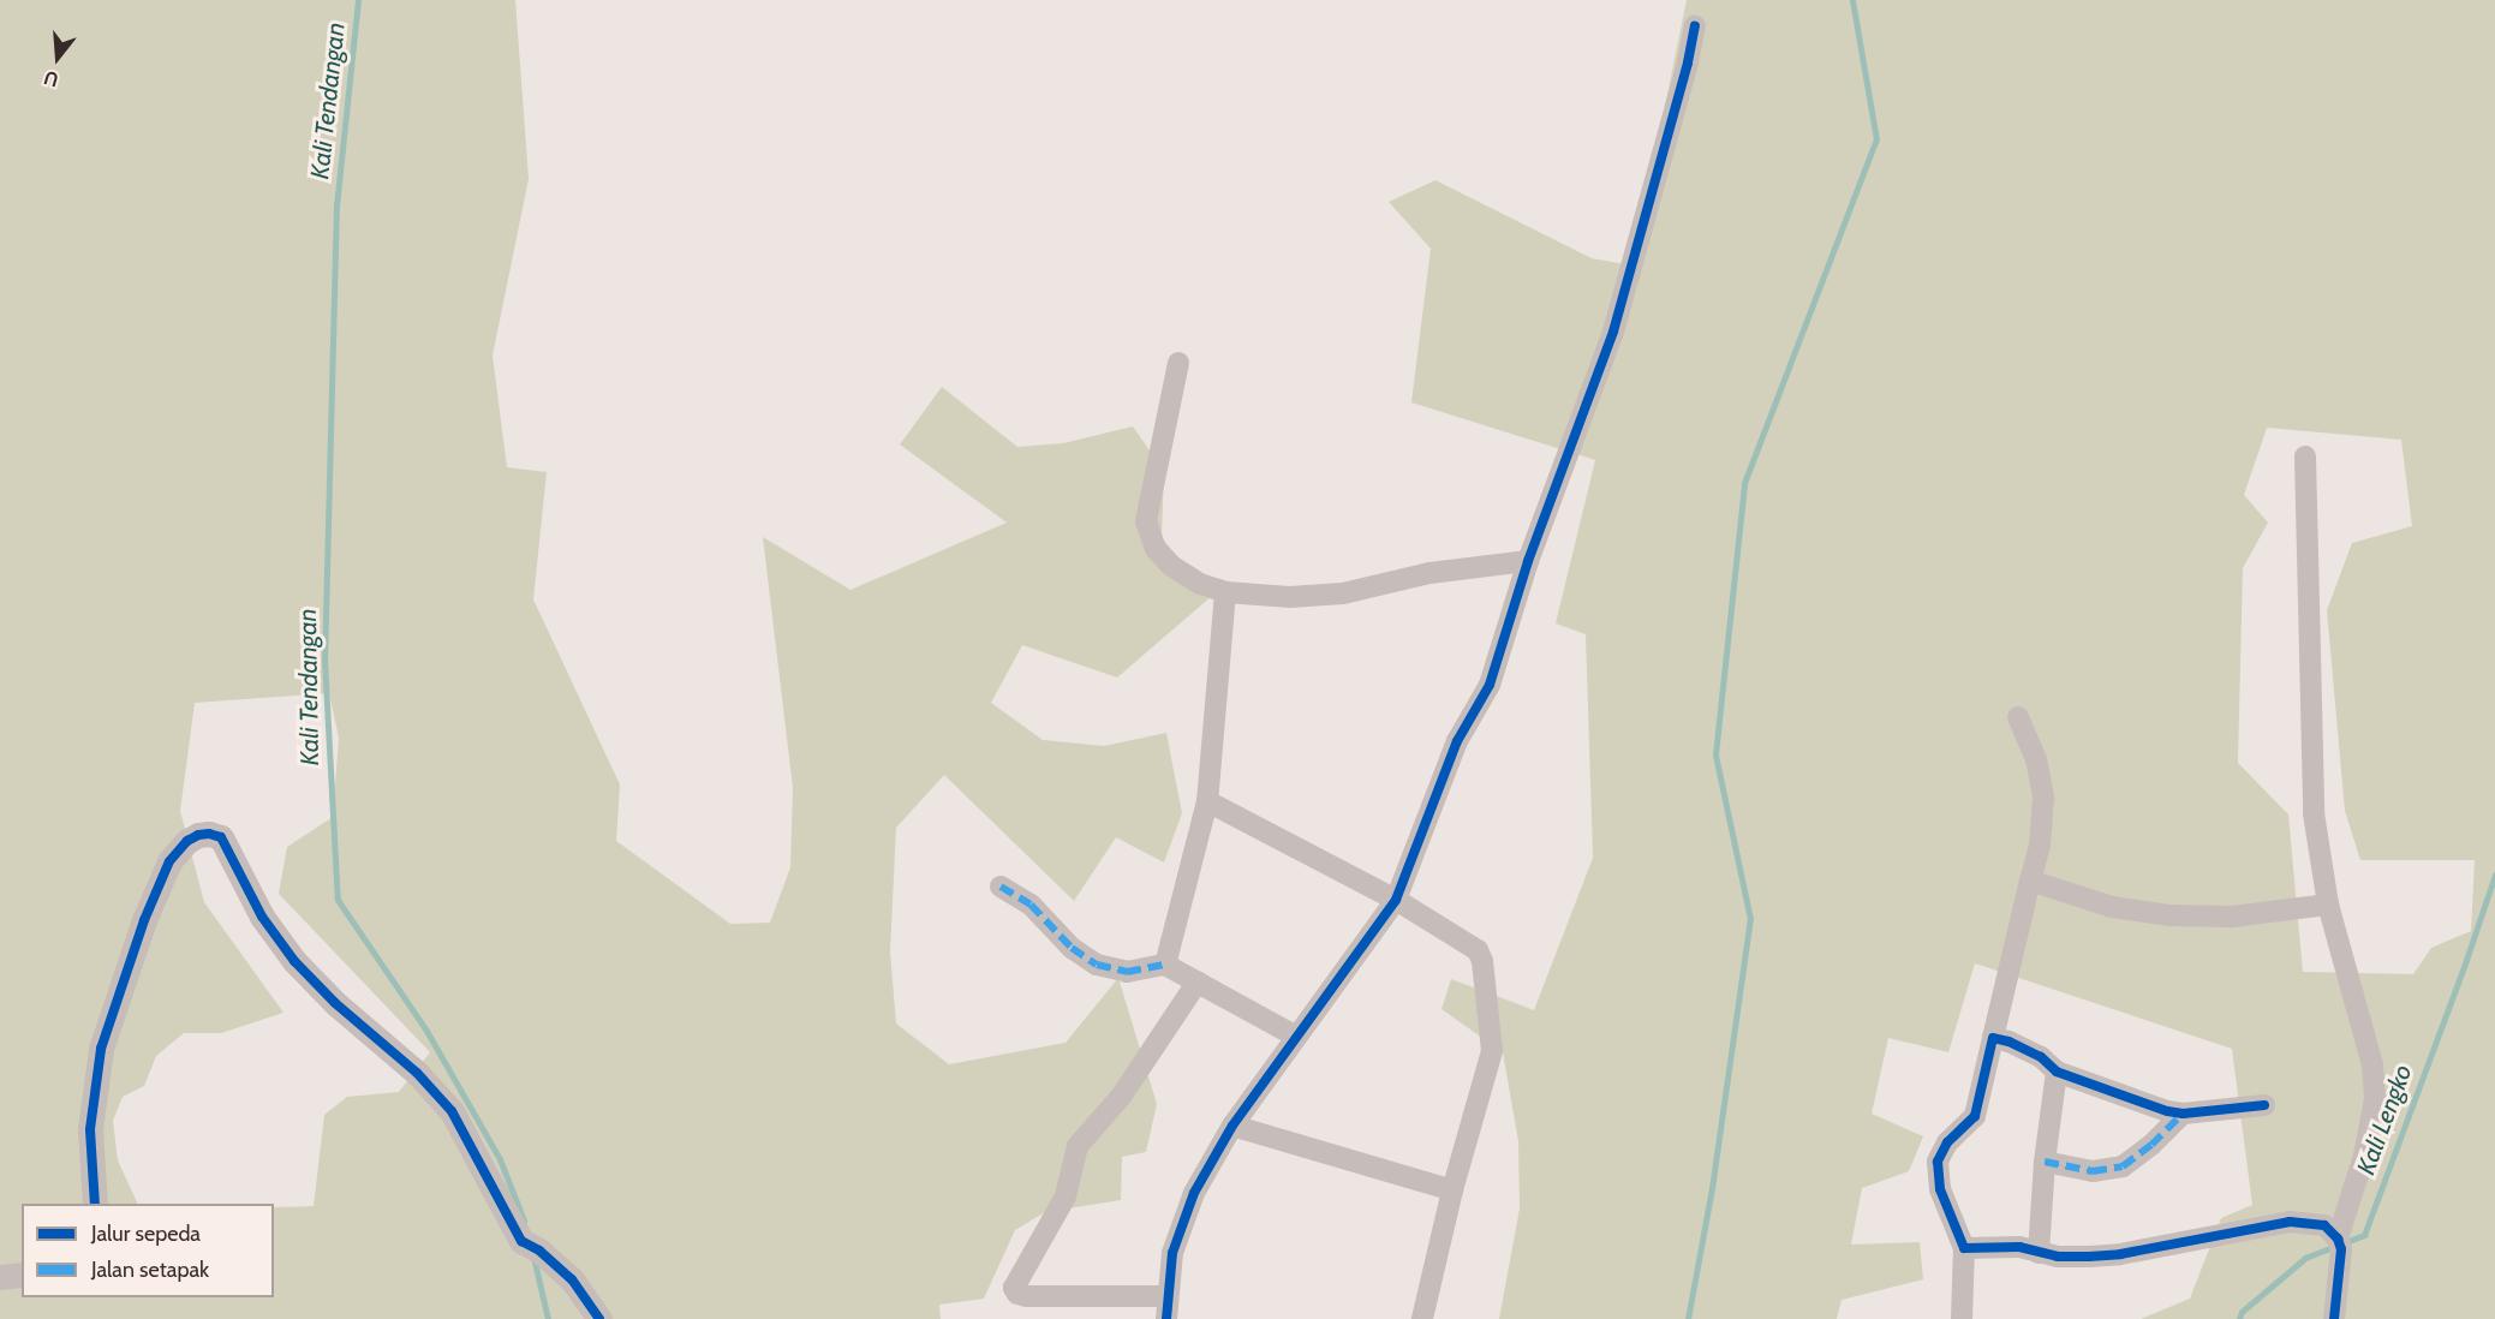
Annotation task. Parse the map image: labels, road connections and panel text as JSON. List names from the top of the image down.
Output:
{
  "water": ["Kali Tendangan", "Kali Lengko"],
  "legend": ["Jalur sepeda", "Jalan setapak"],
  "north": "bottom"
}
